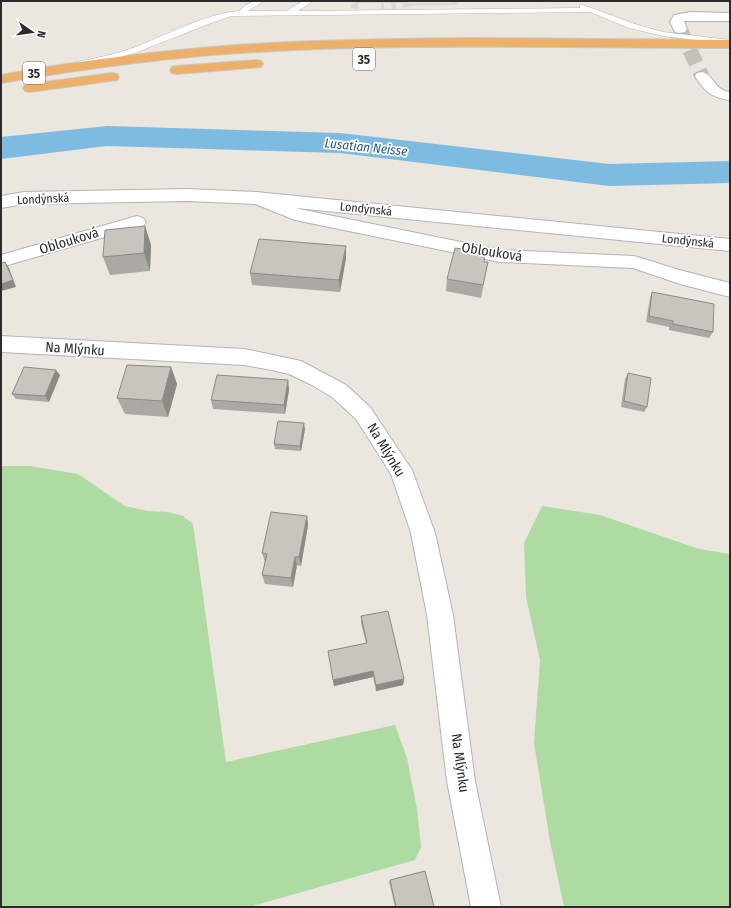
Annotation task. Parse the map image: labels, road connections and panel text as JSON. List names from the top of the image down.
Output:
{
  "streets": {
    "highway": ["35"],
    "street": ["Londýnská", "Oblouková", "Na Mlýnku"]
  },
  "crossings": [
    ["Londýnská", "Oblouková"]
  ],
  "water": ["Lusatian Neisse"],
  "north": "right"
}
